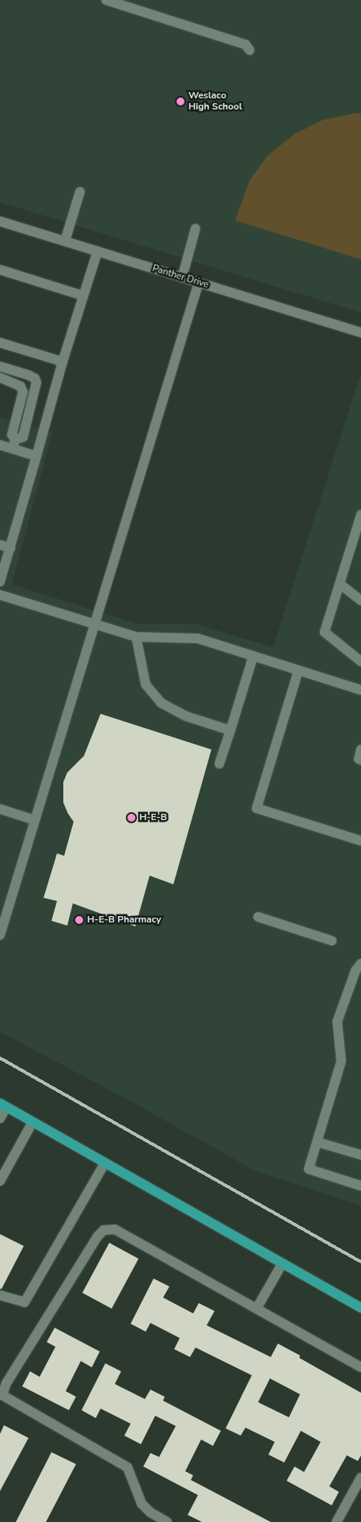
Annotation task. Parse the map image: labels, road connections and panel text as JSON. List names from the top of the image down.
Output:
{
  "streets": {
    "street": ["Panther Drive"]
  },
  "places": ["Weslaco High School", "H-E-B", "H-E-B Pharmacy"]
}
